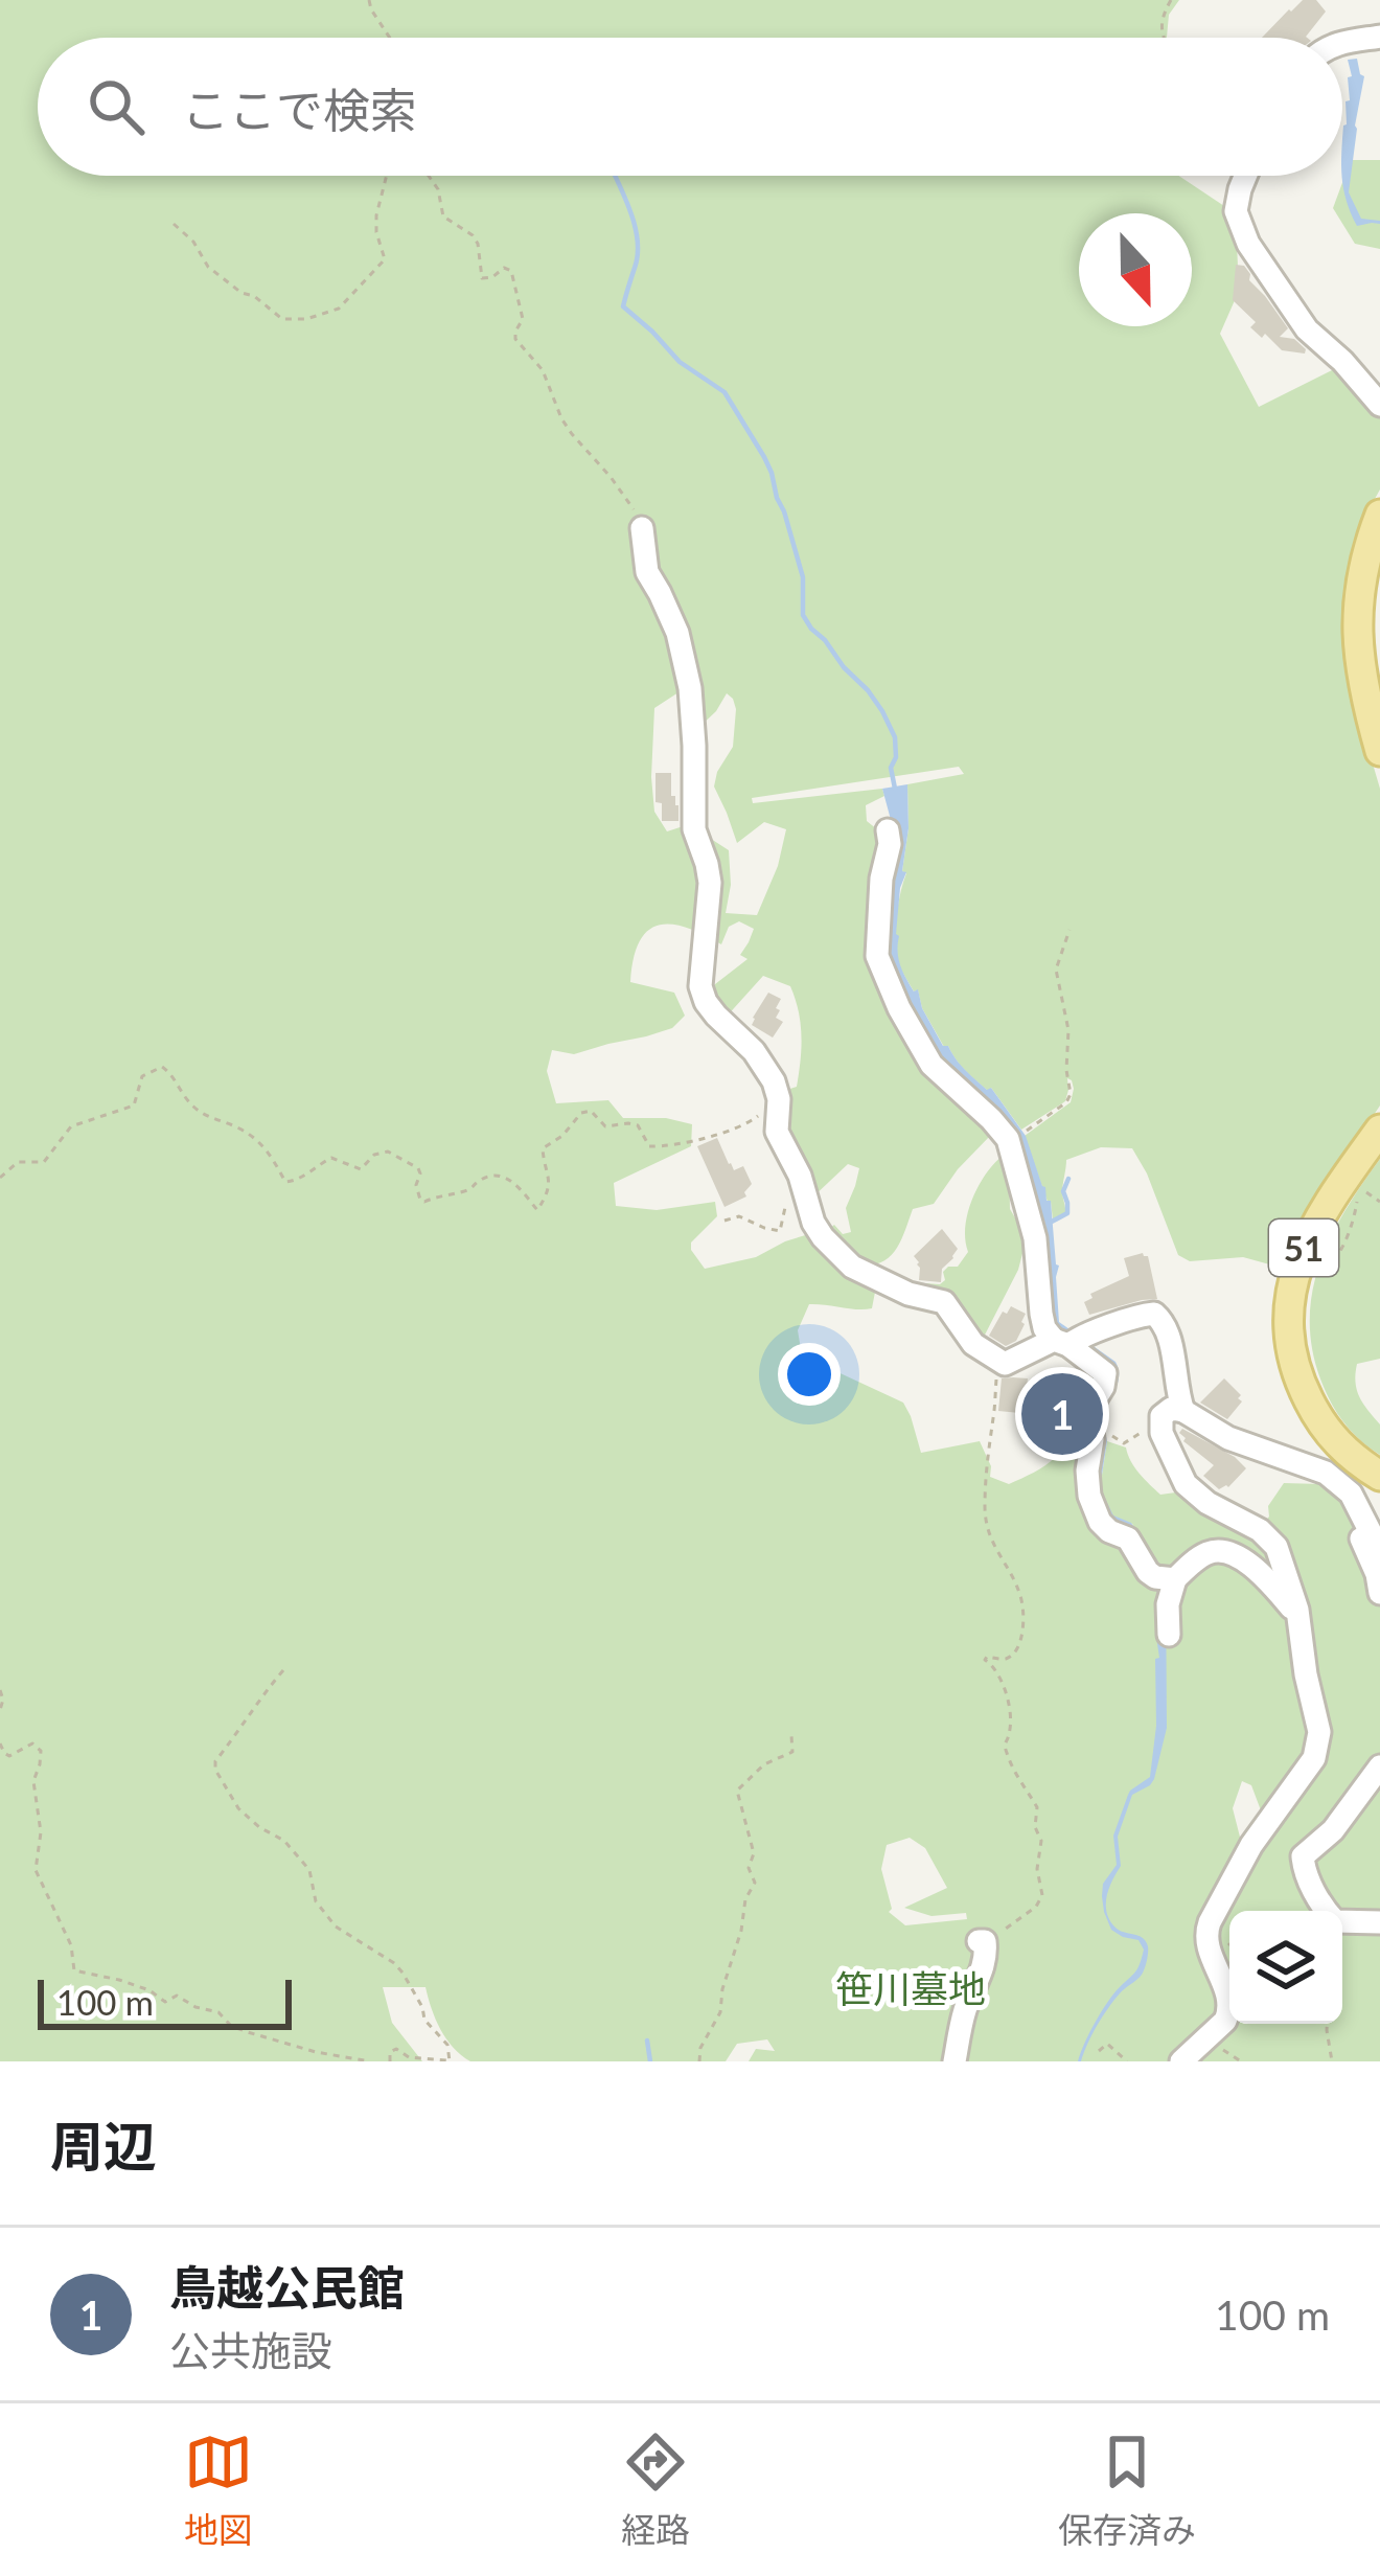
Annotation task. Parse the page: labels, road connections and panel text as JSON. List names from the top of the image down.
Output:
{
  "streets": {
    "main road": ["51"]
  },
  "parks": ["笹川墓地"],
  "scale_bar": "100 m",
  "north": "bottom",
  "page": {
    "search": "ここで検索",
    "pins": "1",
    "scale": "100 m",
    "heading": "周辺",
    "list": [
      {
        "mark": "1",
        "name": "鳥越公民館",
        "note": "公共施設",
        "value": "100 m"
      }
    ],
    "nav": ["地図", "経路", "保存済み"]
  }
}
